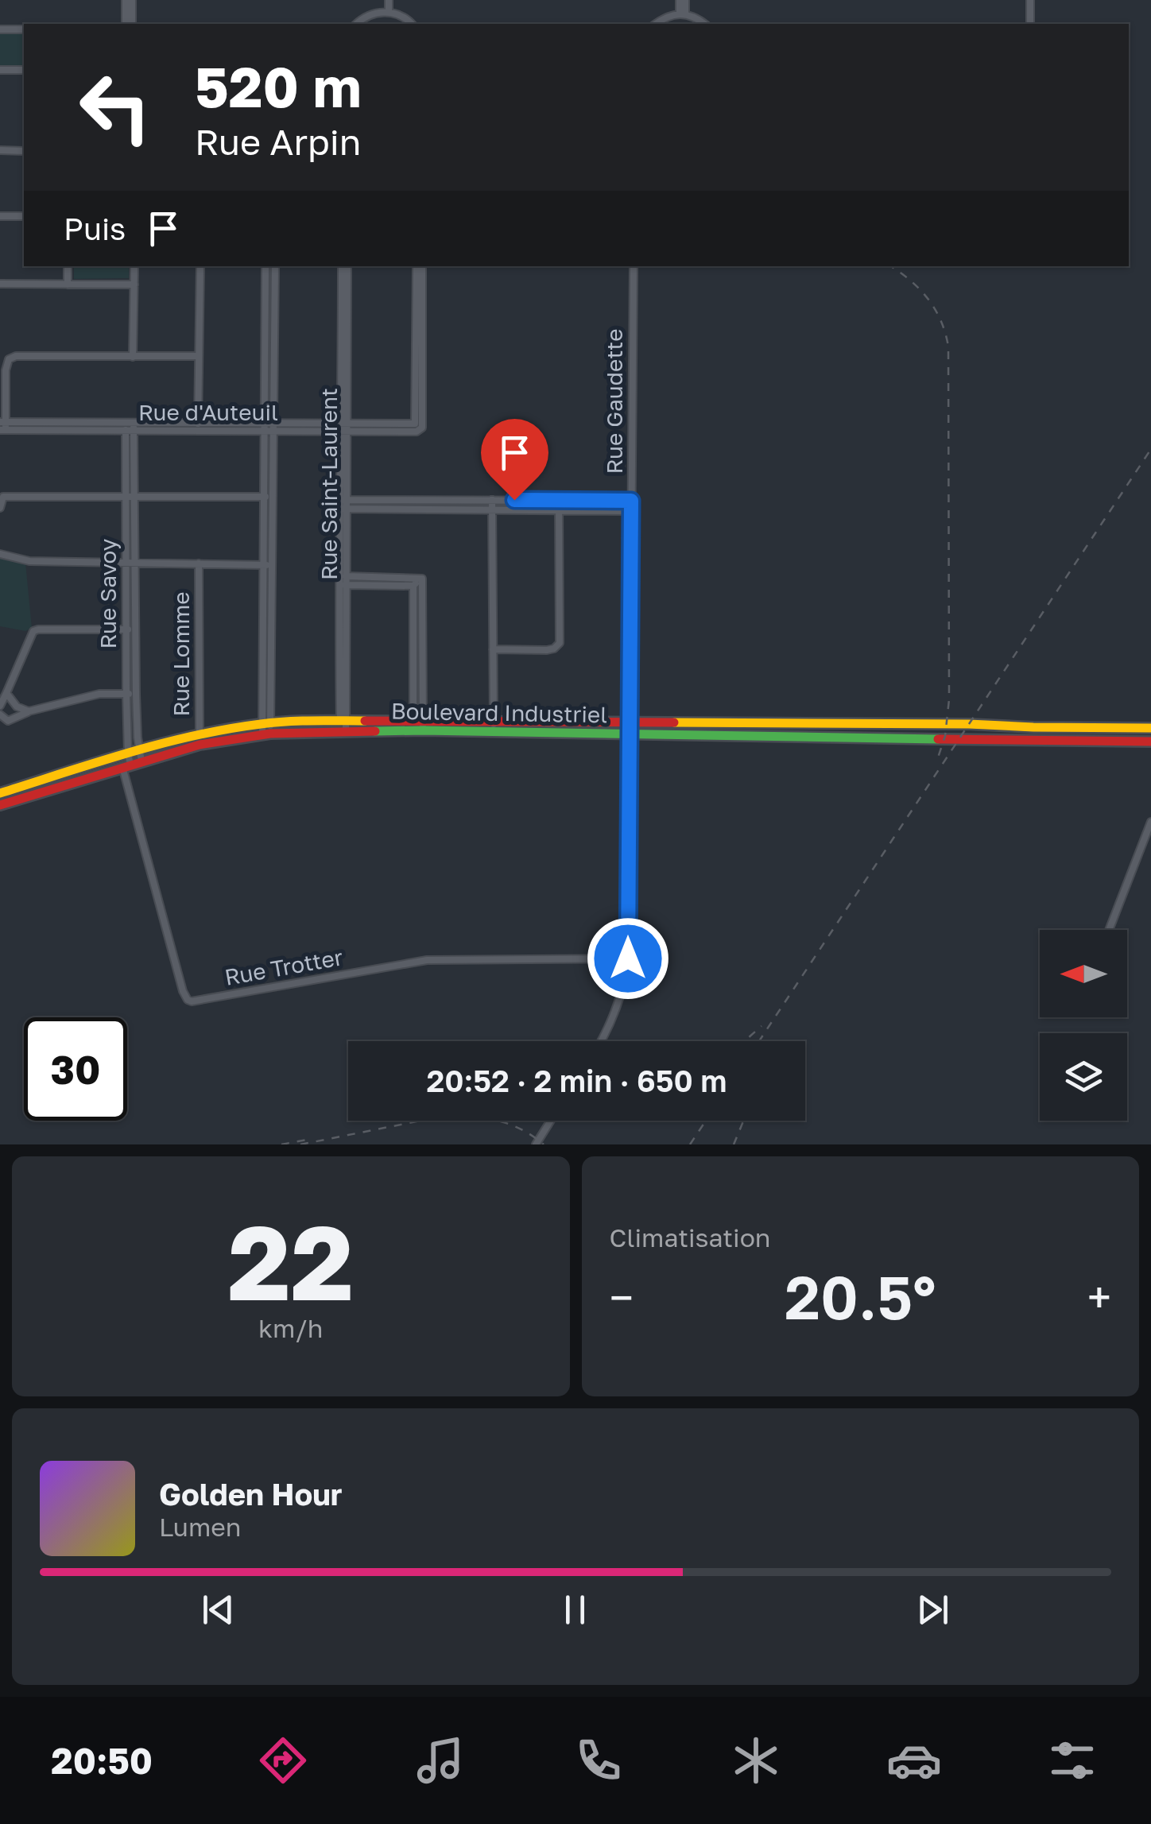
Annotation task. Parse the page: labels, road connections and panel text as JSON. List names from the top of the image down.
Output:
{
  "streets": {
    "street": [
      "Rue Gaudette",
      "Rue d'Auteuil",
      "Rue Saint-Laurent",
      "Rue Savoy",
      "Rue Lomme",
      "Boulevard Industriel",
      "Rue Trotter"
    ]
  },
  "crossings": [
    ["Rue Gaudette", "Boulevard Industriel"],
    ["Rue Gaudette", "Rue Trotter"],
    ["Rue d'Auteuil", "Rue Saint-Laurent"],
    ["Rue d'Auteuil", "Rue Savoy"],
    ["Rue Saint-Laurent", "Boulevard Industriel"],
    ["Rue Savoy", "Boulevard Industriel"],
    ["Rue Savoy", "Rue Trotter"],
    ["Rue Lomme", "Boulevard Industriel"],
    ["Boulevard Industriel", "Rue Trotter"]
  ],
  "north": "left",
  "page": {
    "turn": ["520 m", "Rue Arpin"],
    "then": "Puis",
    "limit": "30",
    "trip": "20:52 · 2 min · 650 m",
    "tile": [
      ["22", "km/h"],
      "Climatisation"
    ],
    "heat": ["−", "20.5°", "+"],
    "song": ["Golden Hour", "Lumen"],
    "tabs": "20:50"
  }
}
